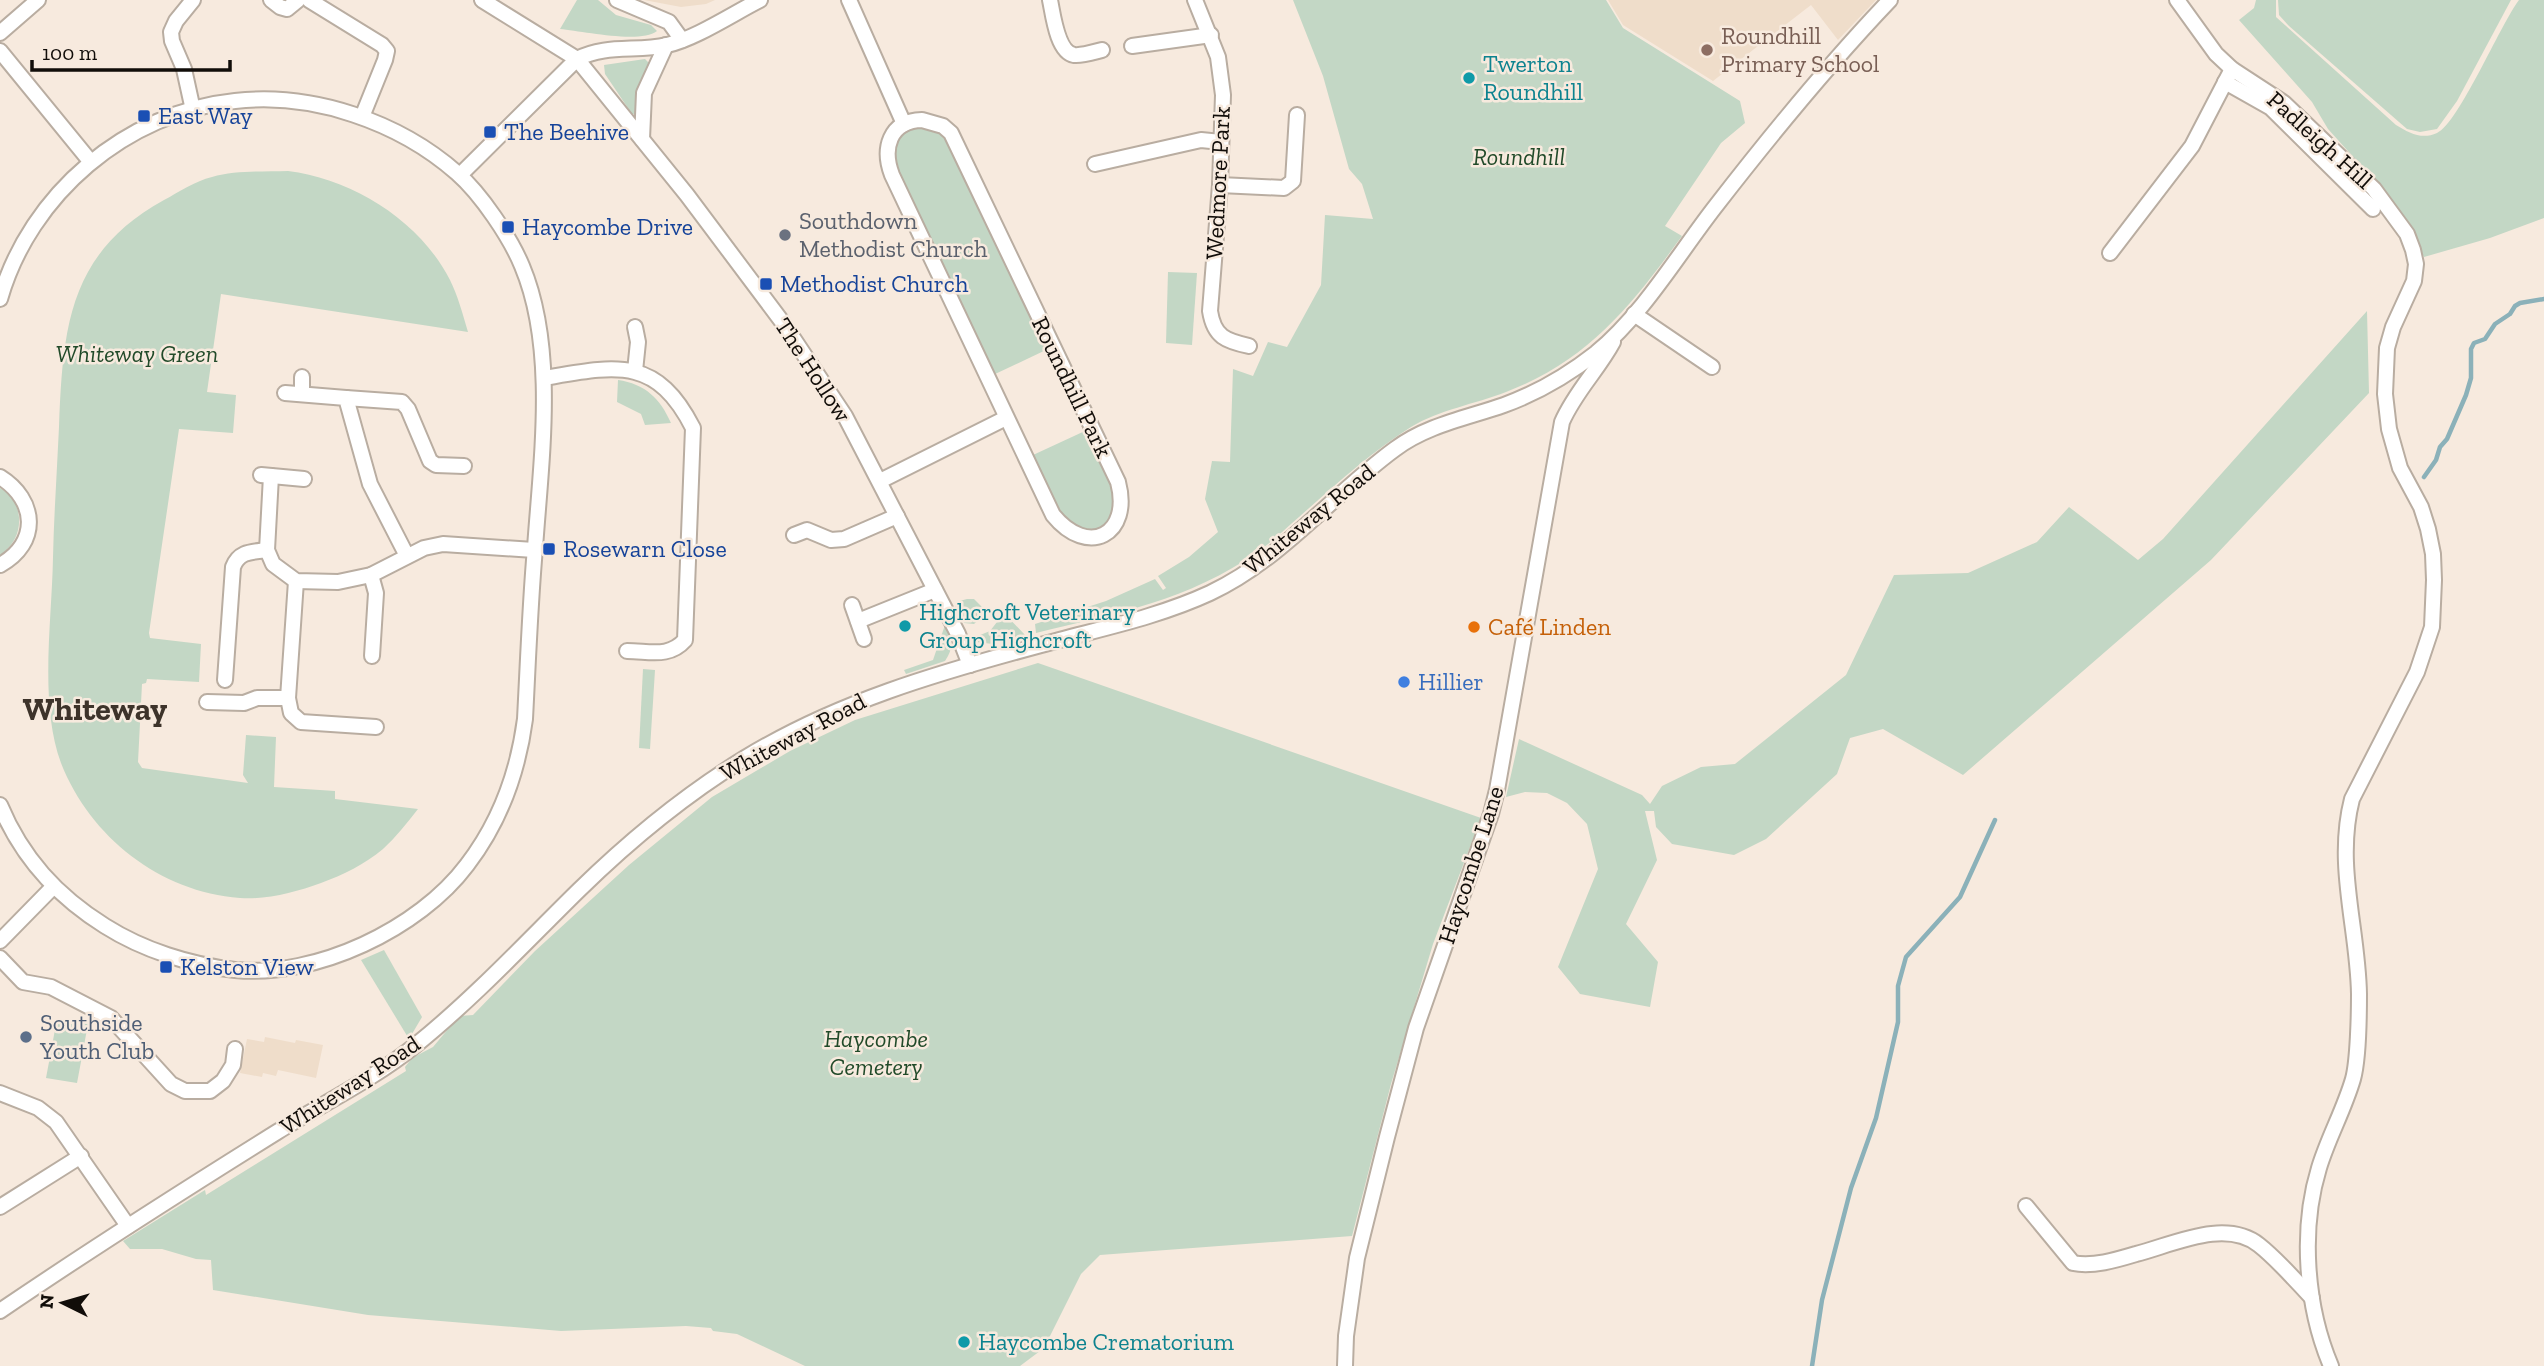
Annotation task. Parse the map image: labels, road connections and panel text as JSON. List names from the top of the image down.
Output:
{
  "streets": {
    "street": [
      "Padleigh Hill",
      "Wedmore Park",
      "The Hollow",
      "Roundhill Park",
      "Whiteway Road",
      "Haycombe Lane"
    ]
  },
  "crossings": [
    ["The Hollow", "Whiteway Road"],
    ["Whiteway Road", "Haycombe Lane"]
  ],
  "districts": ["Whiteway"],
  "parks": ["Roundhill", "Whiteway Green", "Haycombe Cemetery"],
  "places": {
    "other": [
      "Roundhill Primary School",
      "Twerton Roundhill",
      "Southdown Methodist Church",
      "Highcroft Veterinary Group Highcroft",
      "Café Linden",
      "Hillier",
      "Southside Youth Club",
      "Haycombe Crematorium"
    ],
    "transit": [
      "East Way",
      "The Beehive",
      "Haycombe Drive",
      "Methodist Church",
      "Rosewarn Close",
      "Kelston View"
    ]
  },
  "scale_bar": "100 m",
  "north": "left"
}
